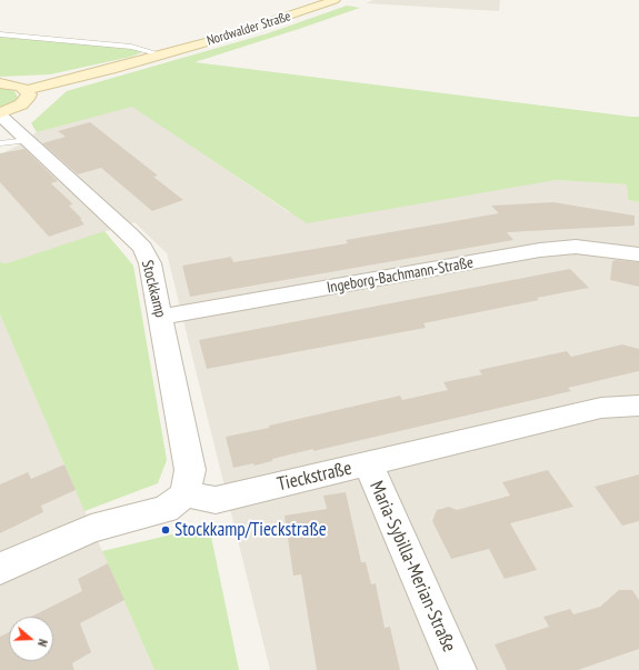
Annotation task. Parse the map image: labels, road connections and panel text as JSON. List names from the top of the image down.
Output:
{
  "streets": {
    "main road": ["Nordwalder Straße"],
    "street": [
      "Ingeborg-Bachmann-Straße",
      "Stockkamp",
      "Tieckstraße",
      "Maria-Sybilla-Merian-Straße"
    ]
  },
  "crossings": [
    ["Ingeborg-Bachmann-Straße", "Stockkamp"],
    ["Stockkamp", "Tieckstraße"],
    ["Tieckstraße", "Maria-Sybilla-Merian-Straße"]
  ],
  "places": ["Stockkamp/Tieckstraße"],
  "north": "right"
}
